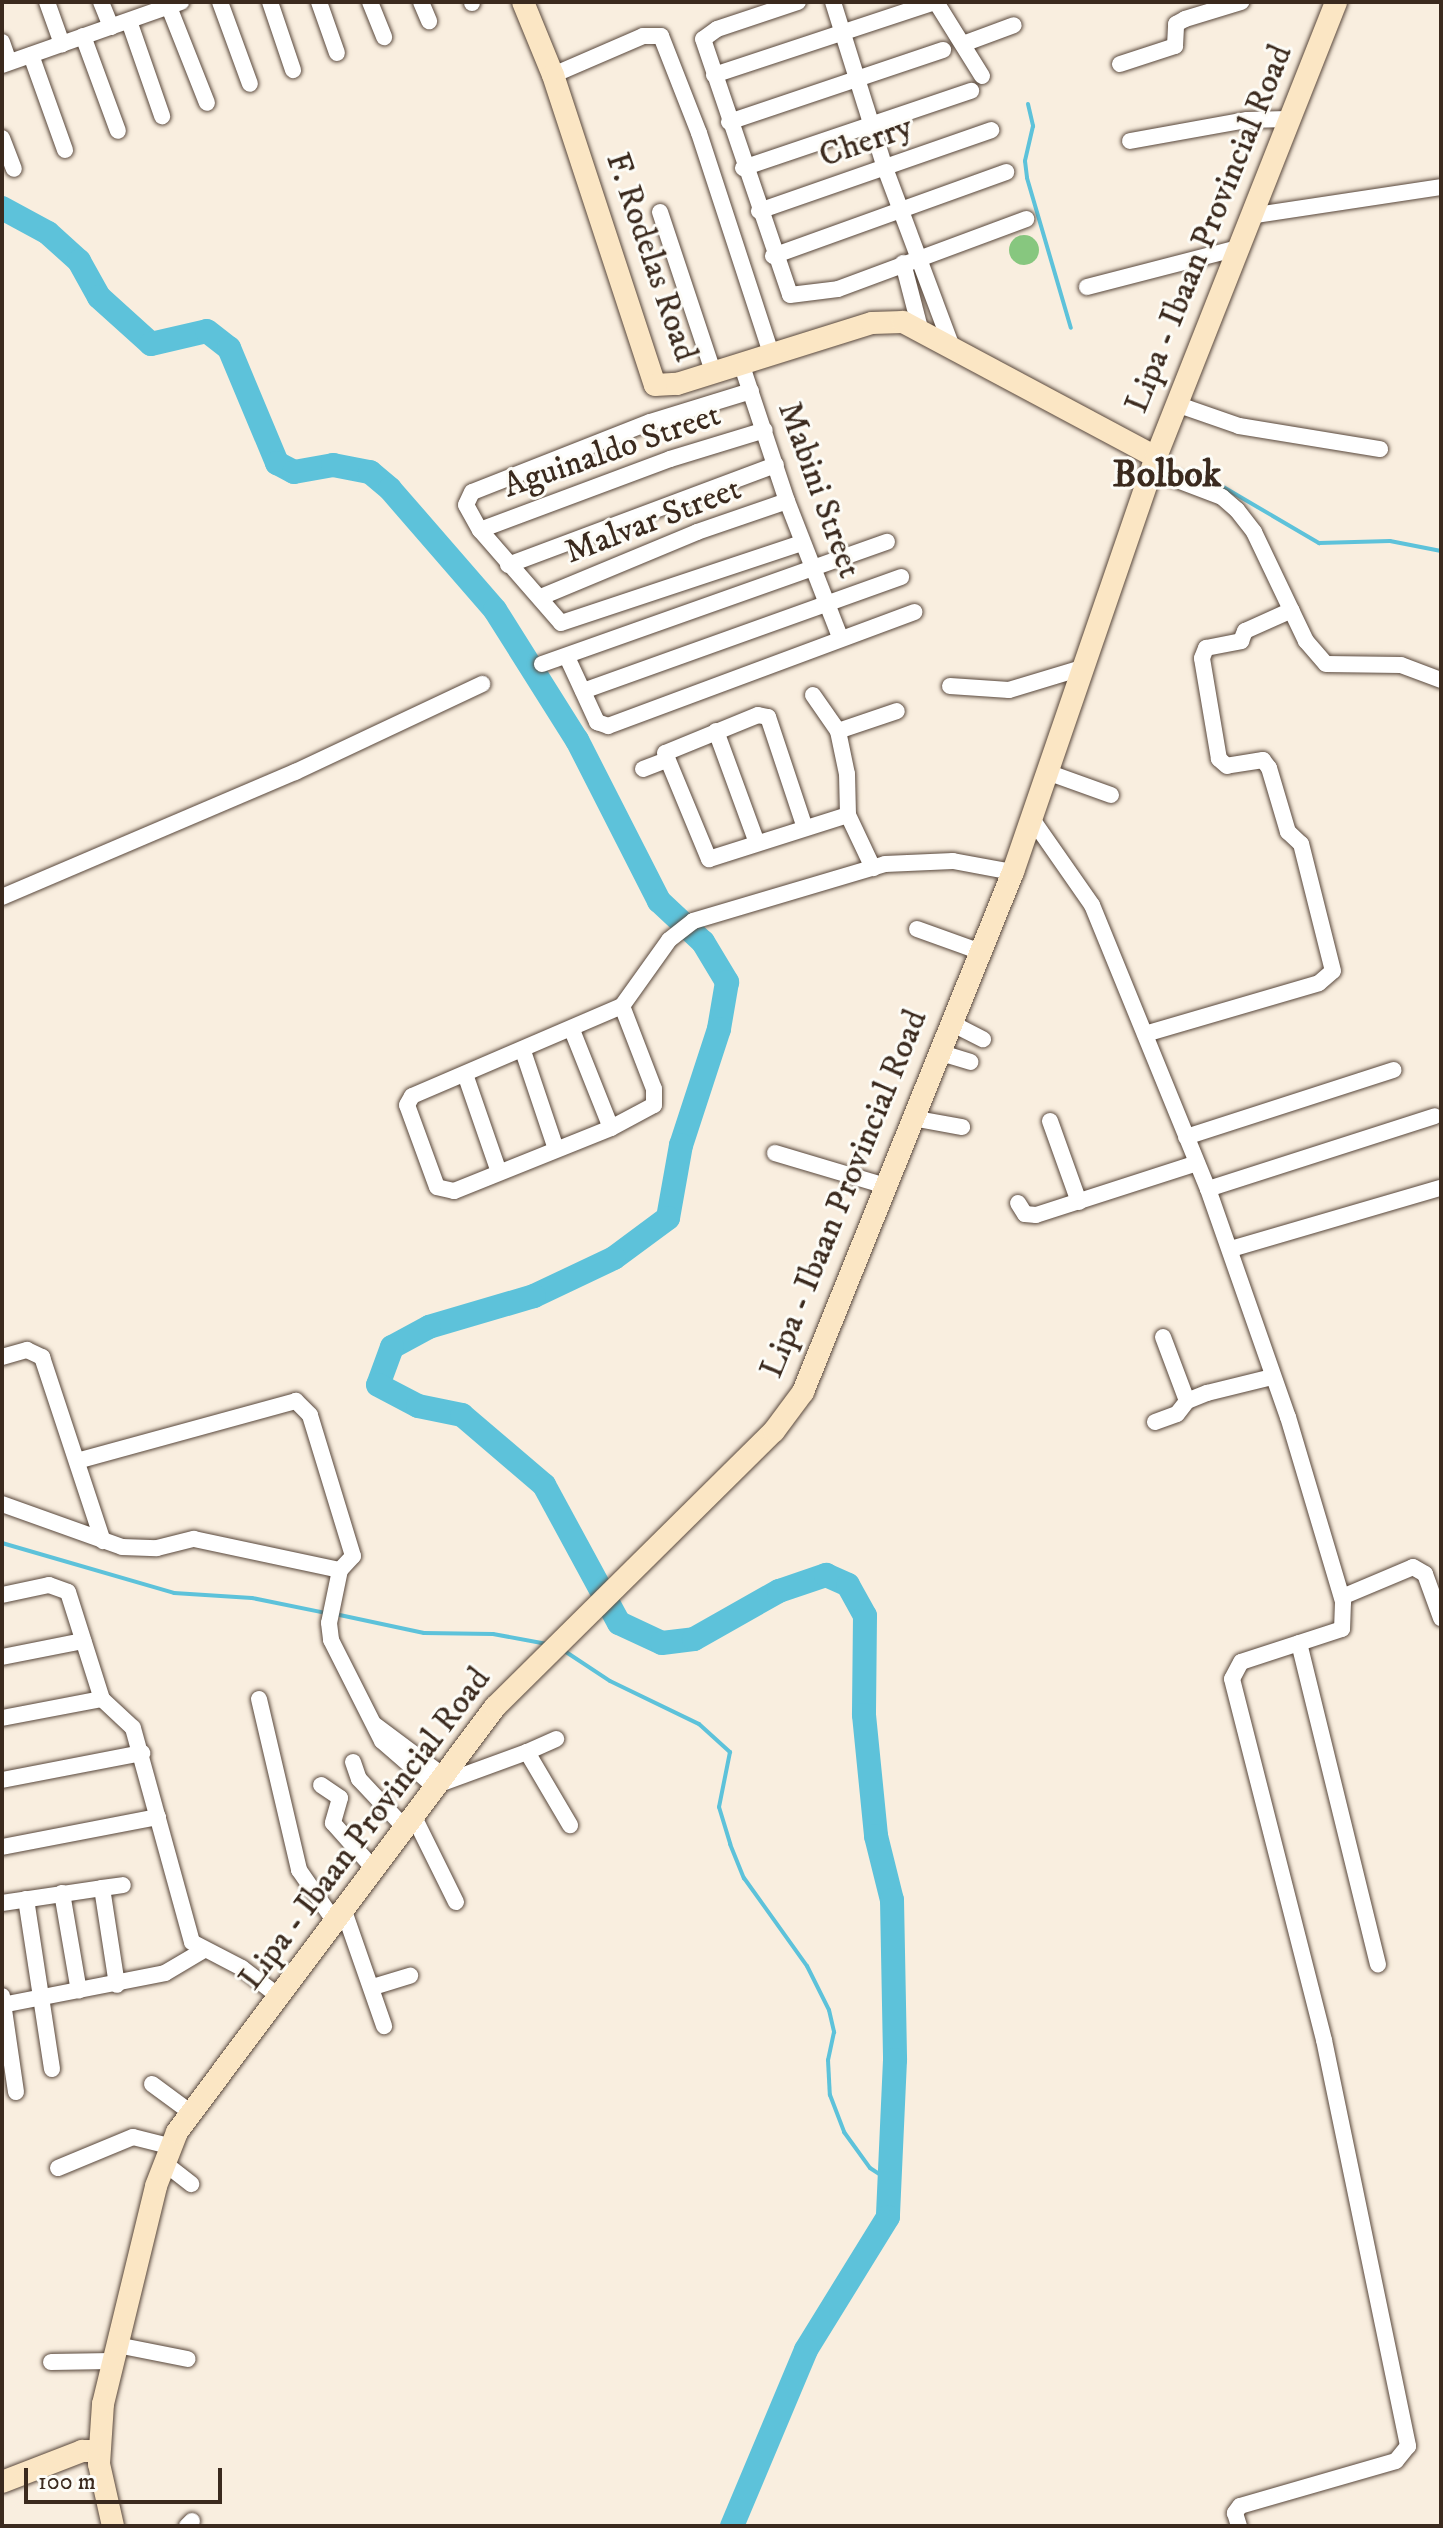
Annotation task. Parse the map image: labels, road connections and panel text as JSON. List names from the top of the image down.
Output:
{
  "streets": {
    "main road": ["Lipa - Ibaan Provincial Road", "F. Rodelas Road"],
    "street": [
      "Cherry",
      "Aguinaldo Street",
      "Mabini Street",
      "Malvar Street"
    ]
  },
  "crossings": [
    ["Lipa - Ibaan Provincial Road", "F. Rodelas Road"],
    ["F. Rodelas Road", "Mabini Street"],
    ["Aguinaldo Street", "Mabini Street"],
    ["Mabini Street", "Malvar Street"]
  ],
  "districts": ["Bolbok"],
  "scale_bar": "100 m"
}
